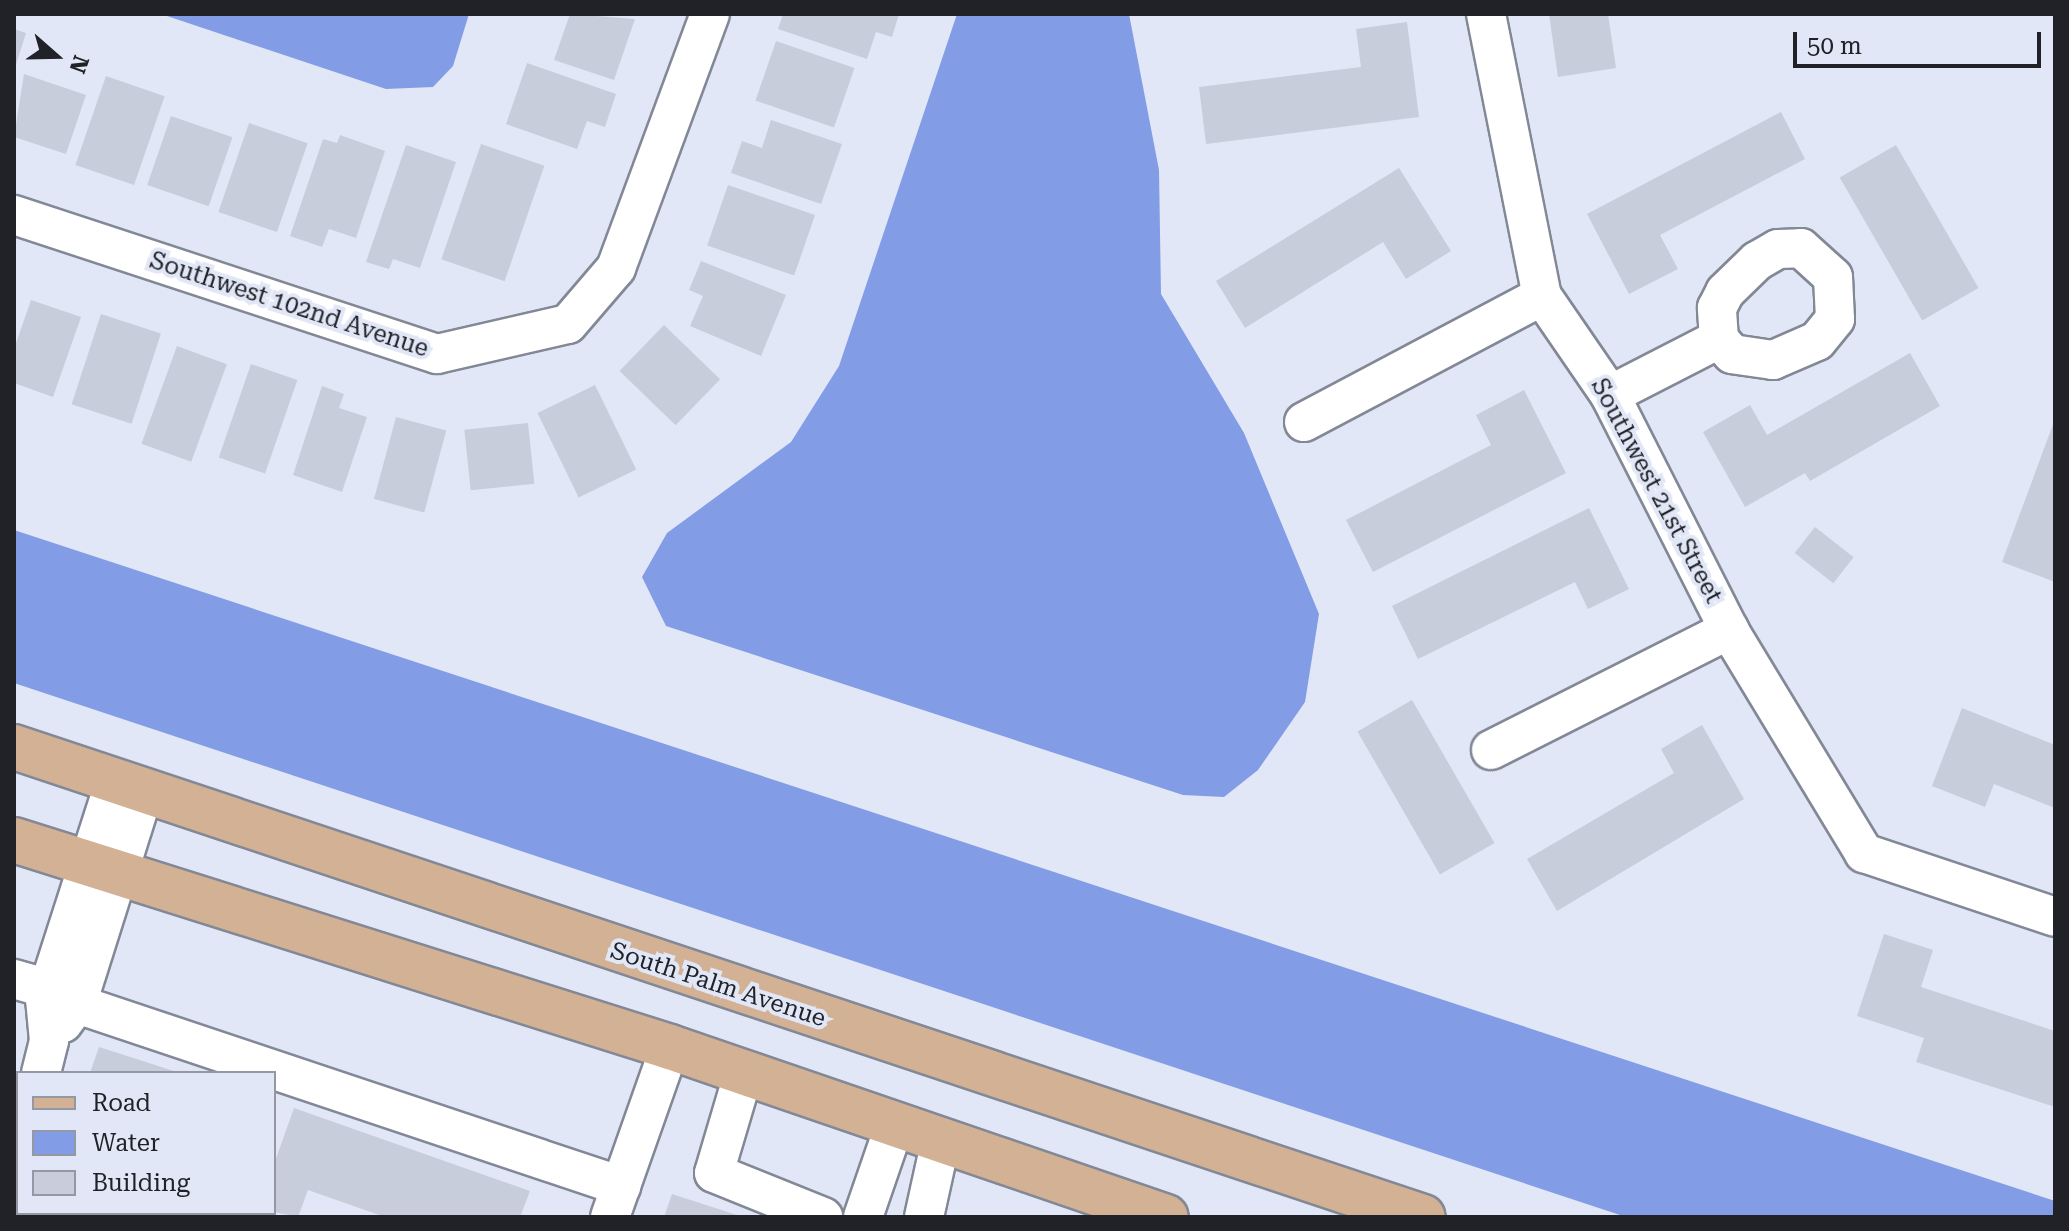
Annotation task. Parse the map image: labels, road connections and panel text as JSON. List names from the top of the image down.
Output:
{
  "streets": {
    "main road": ["South Palm Avenue"],
    "street": ["Southwest 102nd Avenue", "Southwest 21st Street"]
  },
  "legend": ["Road", "Water", "Building"],
  "scale_bar": "50 m",
  "north": "right"
}
